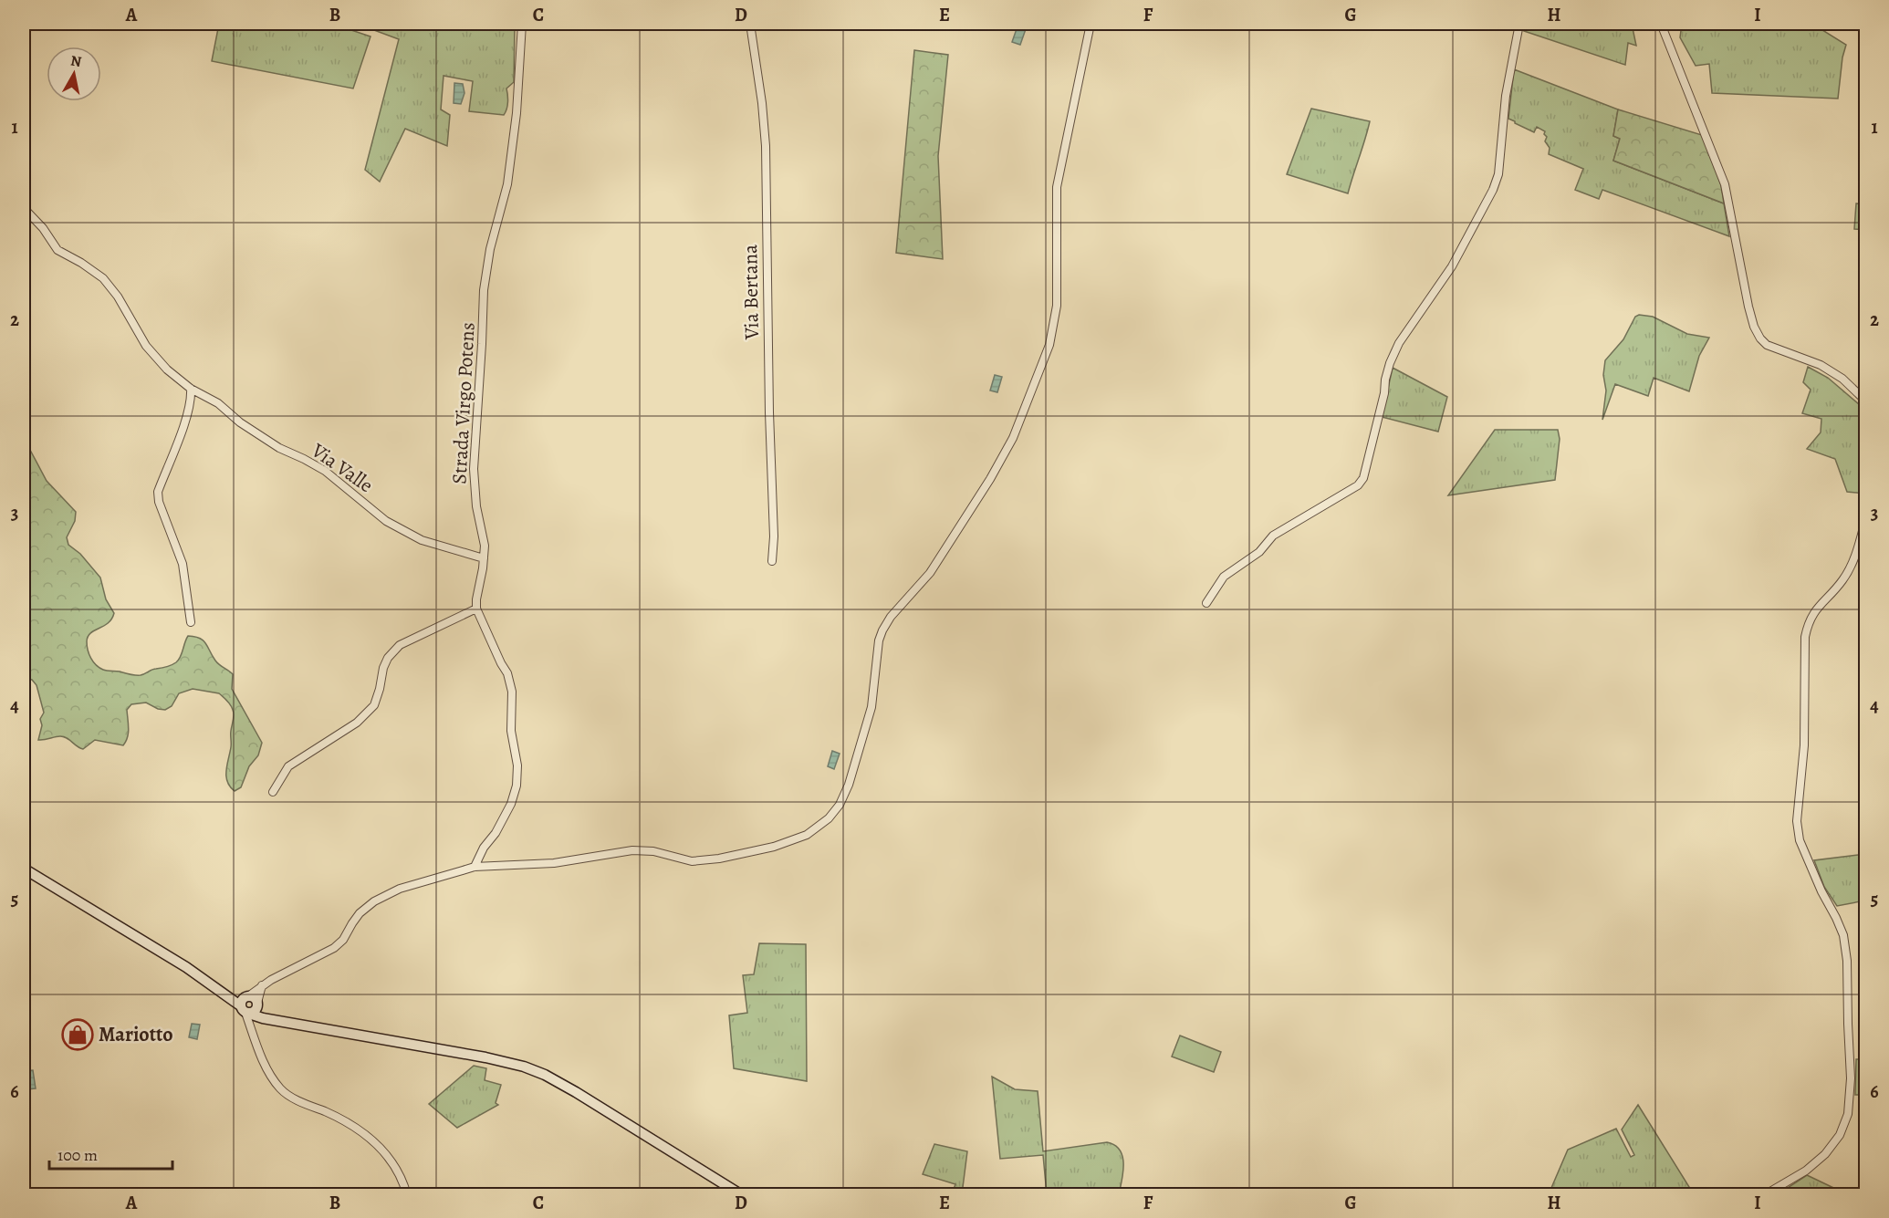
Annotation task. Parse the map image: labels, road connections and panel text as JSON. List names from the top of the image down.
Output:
{
  "streets": {
    "street": ["Via Bertana", "Strada Virgo Potens", "Via Valle"]
  },
  "crossings": [
    ["Strada Virgo Potens", "Via Valle"]
  ],
  "places": {
    "shop": ["Mariotto"]
  },
  "scale_bar": "100 m",
  "north": "top",
  "grid": {
    "columns": [
      "A",
      "B",
      "C",
      "D",
      "E",
      "F",
      "G",
      "H",
      "I"
    ],
    "rows": [
      "1",
      "2",
      "3",
      "4",
      "5",
      "6"
    ]
  }
}
